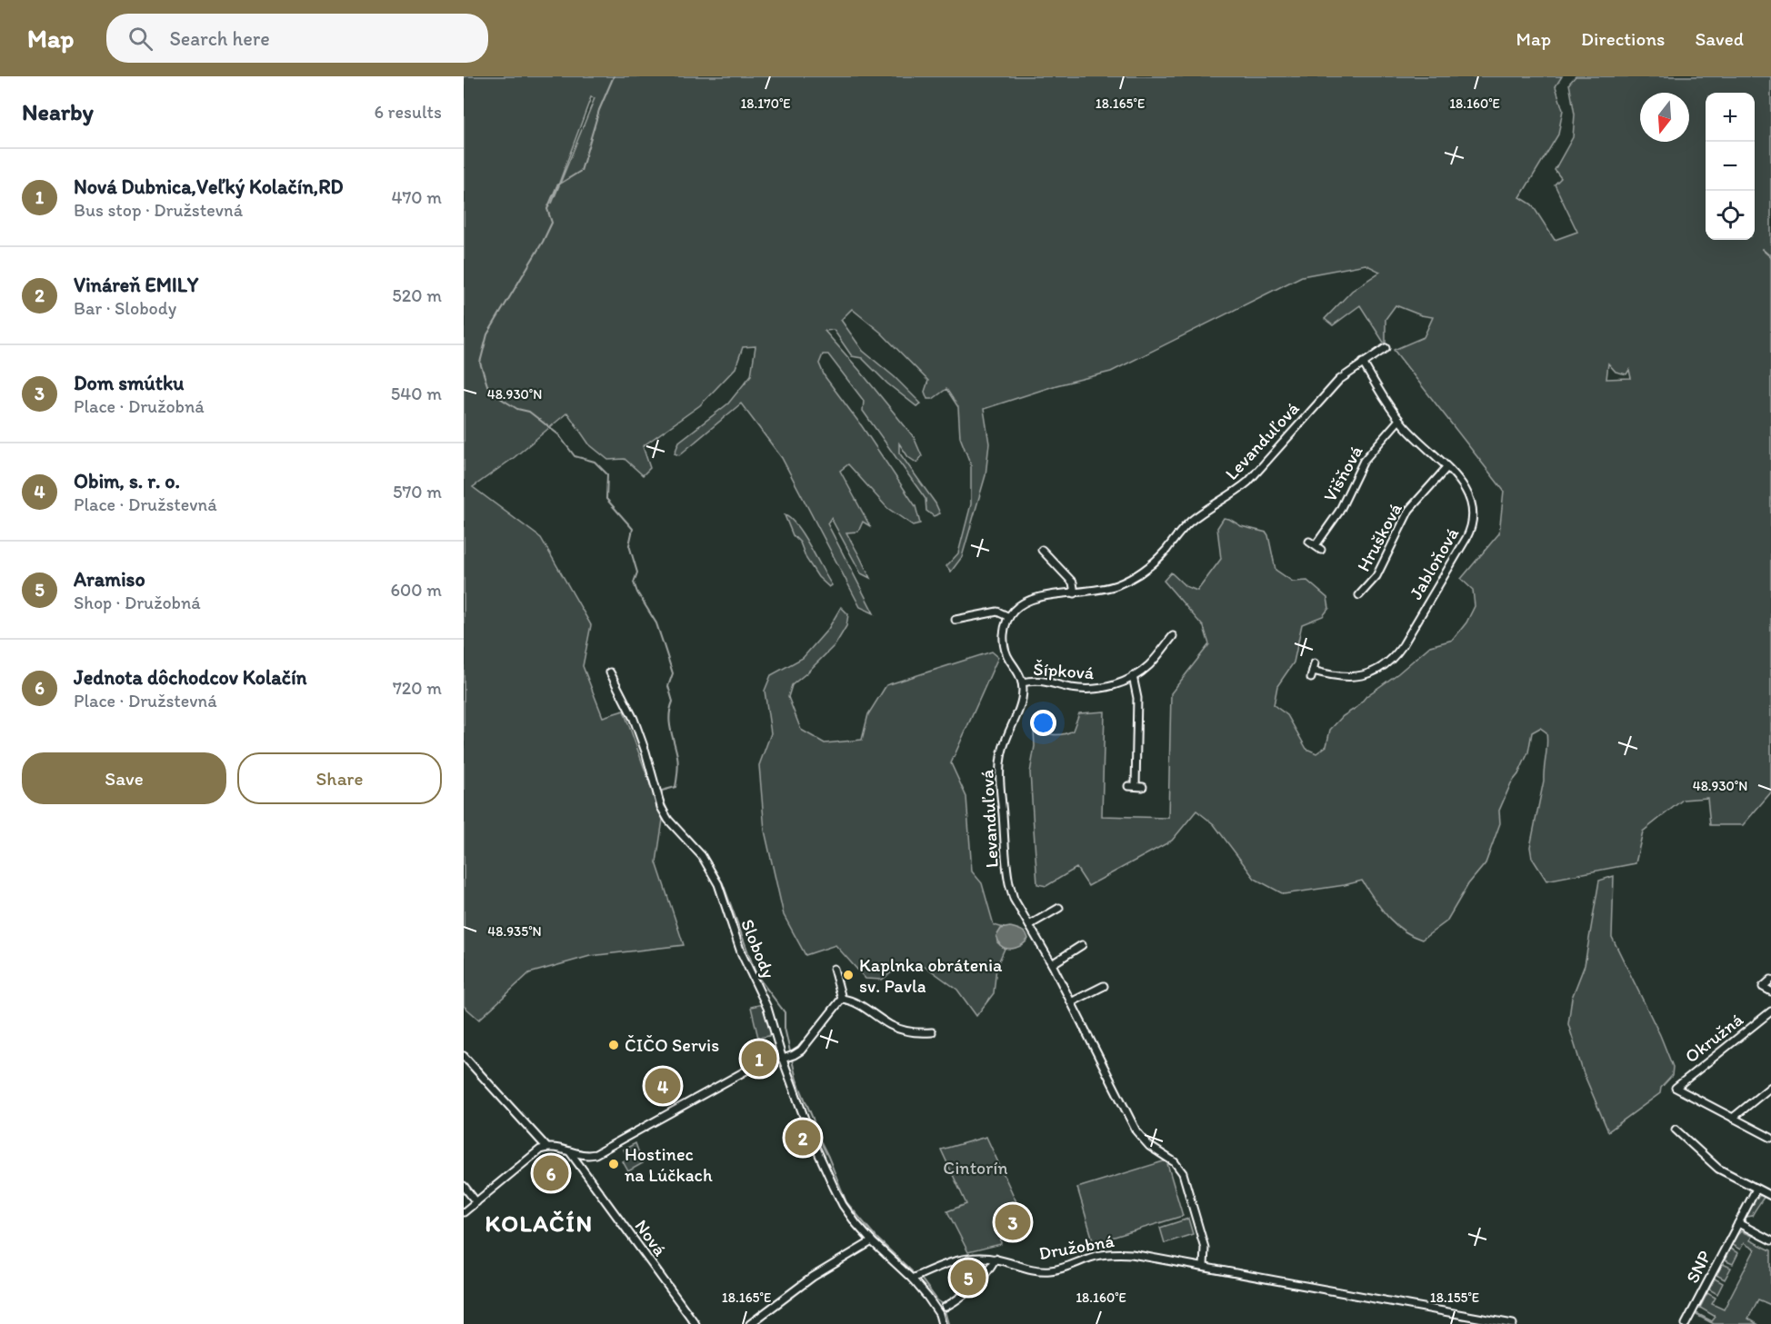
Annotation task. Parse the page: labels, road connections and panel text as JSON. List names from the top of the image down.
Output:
{
  "streets": {
    "street": [
      "Levanduľová",
      "Višňová",
      "Hrušková",
      "Jabloňová",
      "Šípková",
      "Slobody",
      "Okružná",
      "Nová",
      "Družobná",
      "SNP"
    ]
  },
  "crossings": [
    ["Levanduľová", "Jabloňová"],
    ["Levanduľová", "Šípková"],
    ["Levanduľová", "Družobná"],
    ["Višňová", "Jabloňová"],
    ["Hrušková", "Jabloňová"],
    ["Slobody", "Družobná"]
  ],
  "districts": ["KOLAČÍN"],
  "parks": ["Cintorín"],
  "places": ["Kaplnka obrátenia sv. Pavla", "ČIČO Servis", "Hostinec na Lúčkach"],
  "north": "bottom",
  "page": {
    "header": "Map",
    "search": "Search here",
    "nav": ["Map", "Directions", "Saved"],
    "heading": ["Nearby", "6 results"],
    "map_buttons": ["+", "−"],
    "list": [
      {
        "mark": "1",
        "name": "Nová Dubnica,Veľký Kolačín,RD",
        "note": "Bus stop · Družstevná",
        "value": "470 m"
      },
      {
        "mark": "2",
        "name": "Vináreň EMILY",
        "note": "Bar · Slobody",
        "value": "520 m"
      },
      {
        "mark": "3",
        "name": "Dom smútku",
        "note": "Place · Družobná",
        "value": "540 m"
      },
      {
        "mark": "4",
        "name": "Obim, s. r. o.",
        "note": "Place · Družstevná",
        "value": "570 m"
      },
      {
        "mark": "5",
        "name": "Aramiso",
        "note": "Shop · Družobná",
        "value": "600 m"
      },
      {
        "mark": "6",
        "name": "Jednota dôchodcov Kolačín",
        "note": "Place · Družstevná",
        "value": "720 m"
      }
    ],
    "buttons": ["Save", "Share"],
    "pins": [
      "1",
      "4",
      "2",
      "6",
      "3",
      "5"
    ]
  },
  "coordinates": [
    "18.170°E",
    "18.165°E",
    "18.160°E",
    "48.930°N",
    "48.935°N",
    "18.155°E"
  ]
}
